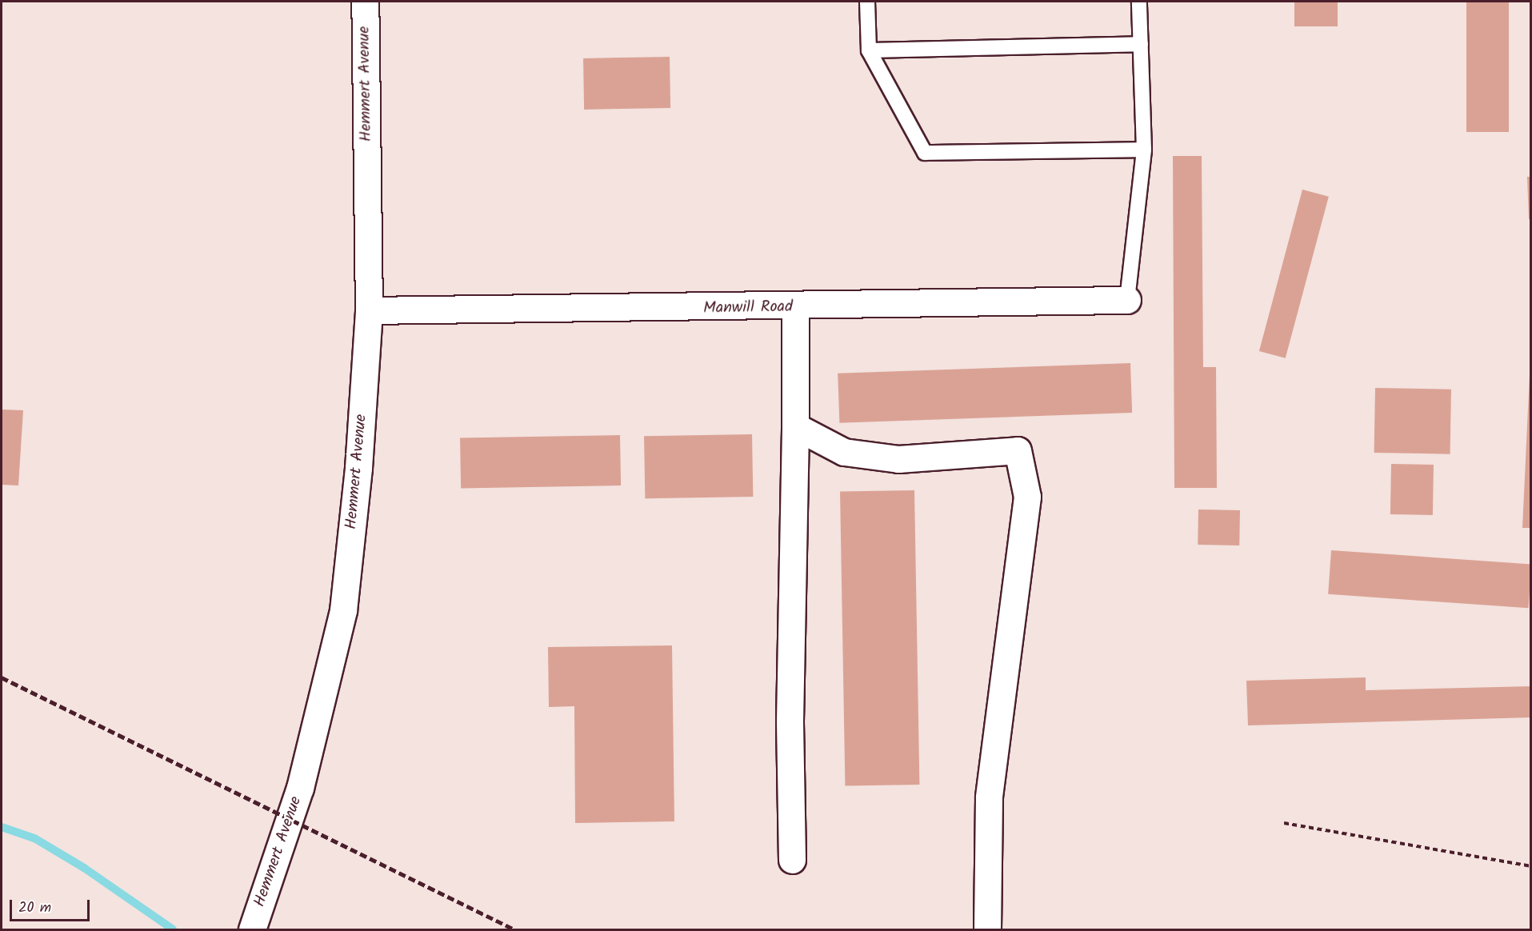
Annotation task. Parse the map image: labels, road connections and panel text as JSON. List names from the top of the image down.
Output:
{
  "streets": {
    "street": ["Hemmert Avenue", "Manwill Road"]
  },
  "crossings": [
    ["Hemmert Avenue", "Manwill Road"]
  ],
  "scale_bar": "20 m"
}
